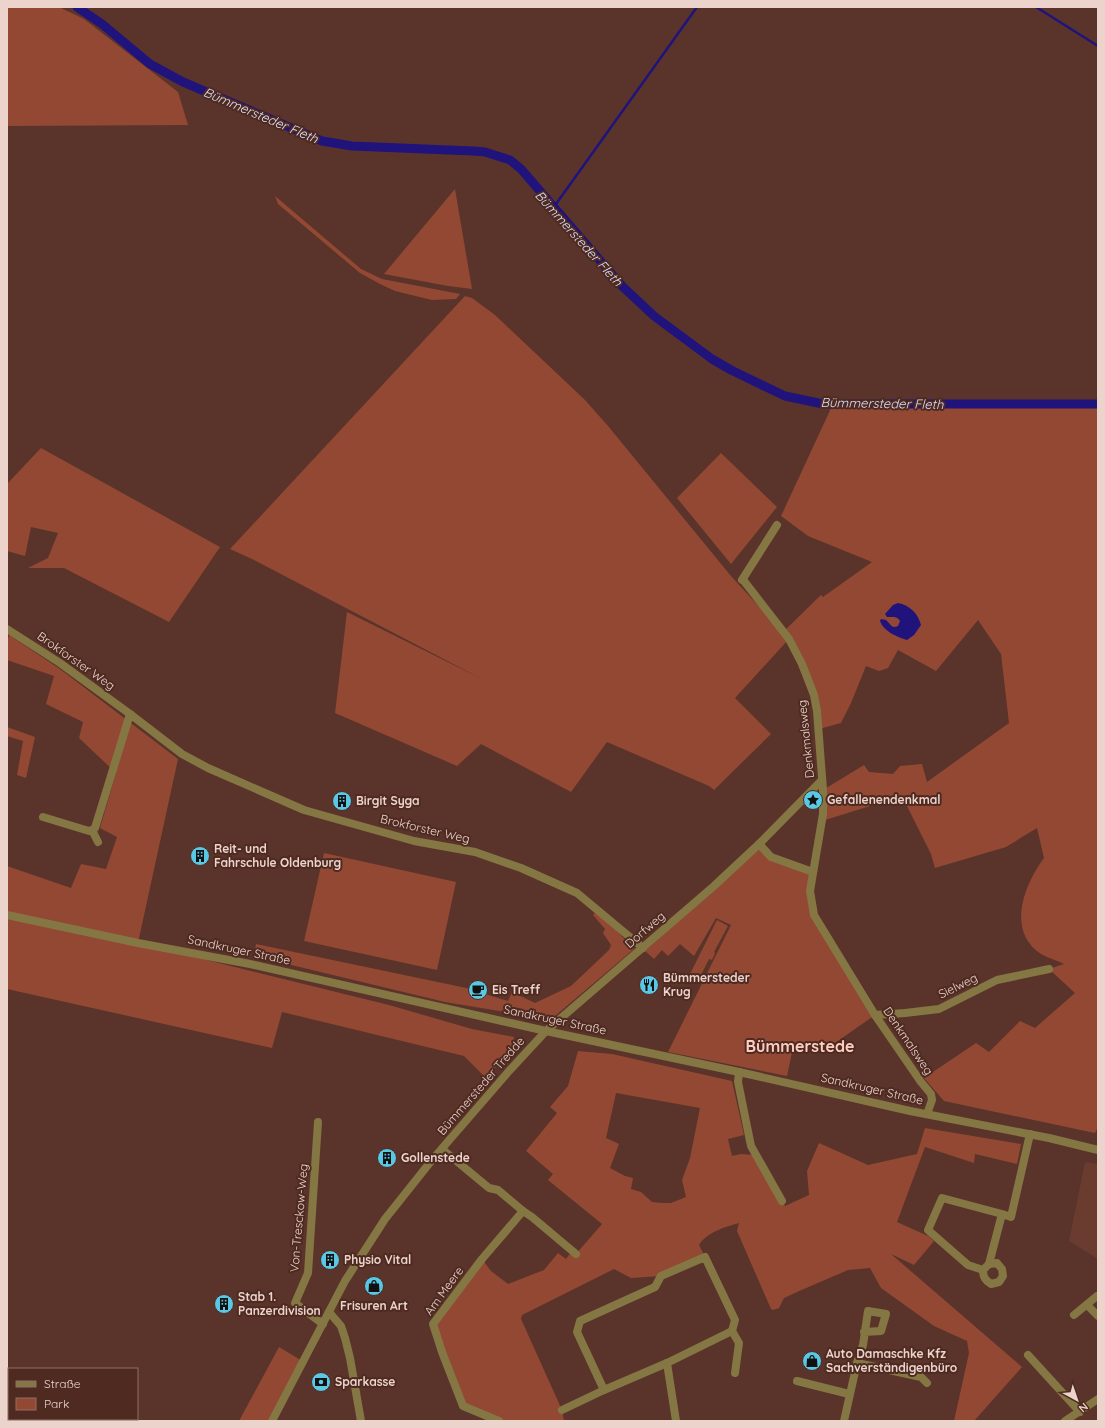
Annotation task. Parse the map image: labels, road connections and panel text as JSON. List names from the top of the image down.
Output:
{
  "streets": {
    "street": [
      "Brokforster Weg",
      "Denkmalsweg",
      "Dorfweg",
      "Sandkruger Straße",
      "Sielweg",
      "Bümmersteder Tredde",
      "Von-Tresckow-Weg",
      "Am Meere"
    ]
  },
  "crossings": [
    ["Brokforster Weg", "Dorfweg"],
    ["Denkmalsweg", "Dorfweg"],
    ["Denkmalsweg", "Sandkruger Straße"],
    ["Denkmalsweg", "Sielweg"],
    ["Dorfweg", "Sandkruger Straße"],
    ["Dorfweg", "Bümmersteder Tredde"],
    ["Sandkruger Straße", "Bümmersteder Tredde"],
    ["Bümmersteder Tredde", "Von-Tresckow-Weg"]
  ],
  "districts": ["Bümmerstede"],
  "water": ["Bümmersteder Fleth"],
  "places": {
    "place": ["Gefallenendenkmal"],
    "building": [
      "Birgit Syga",
      "Reit- und Fahrschule Oldenburg",
      "Gollenstede",
      "Physio Vital",
      "Stab 1. Panzerdivision"
    ],
    "restaurant": ["Bümmersteder Krug"],
    "cafe": ["Eis Treff"],
    "shop": ["Frisuren Art", "Auto Damaschke Kfz Sachverständigenbüro"],
    "bank": ["Sparkasse"]
  },
  "legend": ["Straße", "Park"],
  "north": "bottom right"
}
